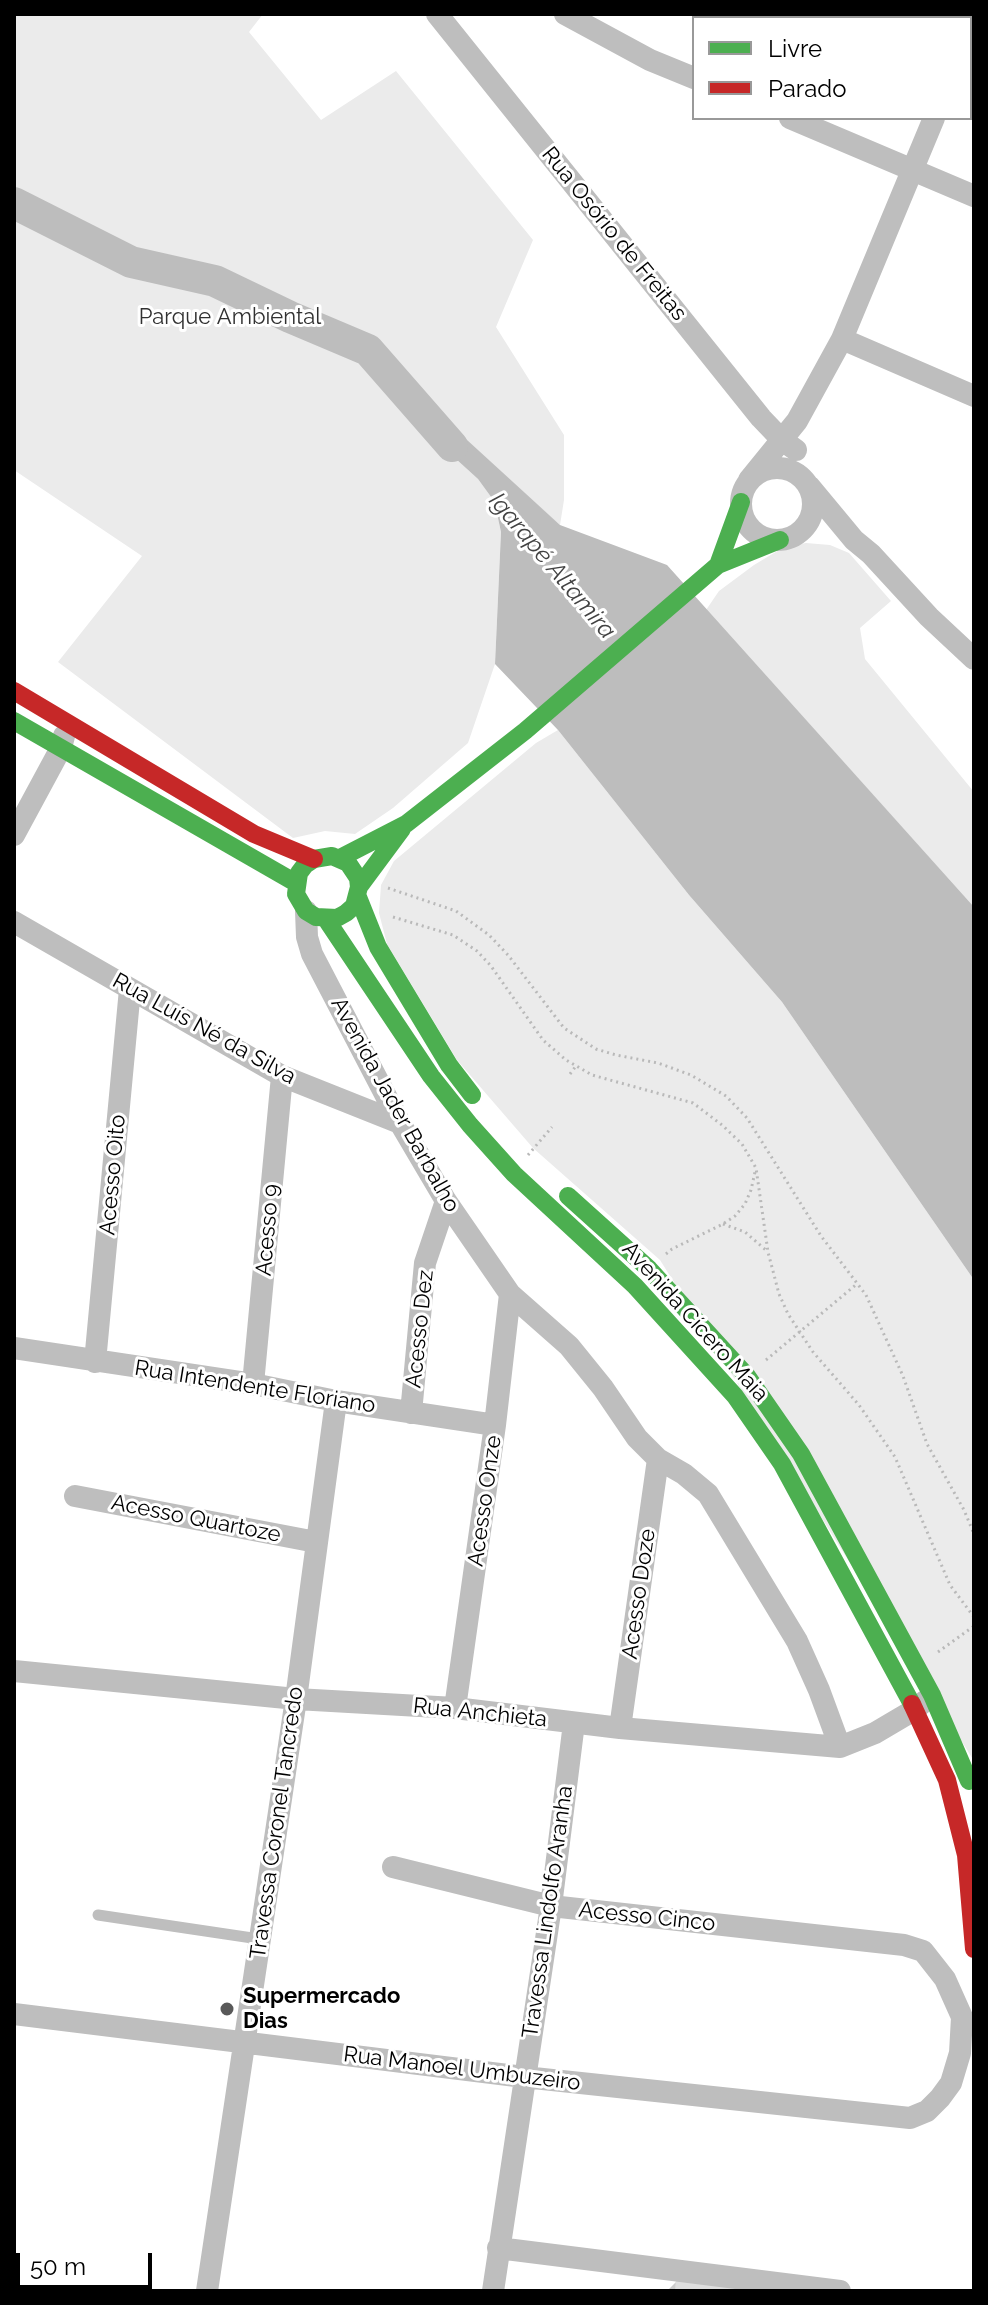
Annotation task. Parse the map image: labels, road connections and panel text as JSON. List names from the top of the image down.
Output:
{
  "streets": {
    "main road": ["Avenida Cícero Maia"],
    "street": [
      "Rua Osório de Freitas",
      "Rua Luís Né da Silva",
      "Avenida Jader Barbalho",
      "Acesso Oito",
      "Acesso 9",
      "Acesso Dez",
      "Rua Intendente Floriano",
      "Acesso Onze",
      "Acesso Quartoze",
      "Acesso Doze",
      "Rua Anchieta",
      "Travessa Coronel Tancredo",
      "Travessa Lindolfo Aranha",
      "Acesso Cinco",
      "Rua Manoel Umbuzeiro"
    ]
  },
  "crossings": [
    ["Rua Luís Né da Silva", "Avenida Jader Barbalho"],
    ["Rua Luís Né da Silva", "Acesso Oito"],
    ["Rua Luís Né da Silva", "Acesso 9"],
    ["Avenida Jader Barbalho", "Avenida Cícero Maia"],
    ["Avenida Jader Barbalho", "Acesso Dez"],
    ["Avenida Jader Barbalho", "Acesso Onze"],
    ["Avenida Jader Barbalho", "Acesso Doze"],
    ["Avenida Jader Barbalho", "Rua Anchieta"],
    ["Acesso Oito", "Rua Intendente Floriano"],
    ["Acesso 9", "Rua Intendente Floriano"],
    ["Avenida Cícero Maia", "Rua Anchieta"],
    ["Acesso Dez", "Rua Intendente Floriano"],
    ["Rua Intendente Floriano", "Acesso Onze"],
    ["Rua Intendente Floriano", "Travessa Coronel Tancredo"],
    ["Acesso Onze", "Rua Anchieta"],
    ["Acesso Quartoze", "Travessa Coronel Tancredo"],
    ["Acesso Doze", "Rua Anchieta"],
    ["Rua Anchieta", "Travessa Coronel Tancredo"],
    ["Rua Anchieta", "Travessa Lindolfo Aranha"],
    ["Travessa Coronel Tancredo", "Rua Manoel Umbuzeiro"],
    ["Travessa Lindolfo Aranha", "Acesso Cinco"],
    ["Travessa Lindolfo Aranha", "Rua Manoel Umbuzeiro"],
    ["Acesso Cinco", "Rua Manoel Umbuzeiro"]
  ],
  "water": ["Igarapé Altamira"],
  "parks": ["Parque Ambiental"],
  "places": ["Supermercado Dias"],
  "legend": ["Livre", "Parado"],
  "scale_bar": "50 m"
}
